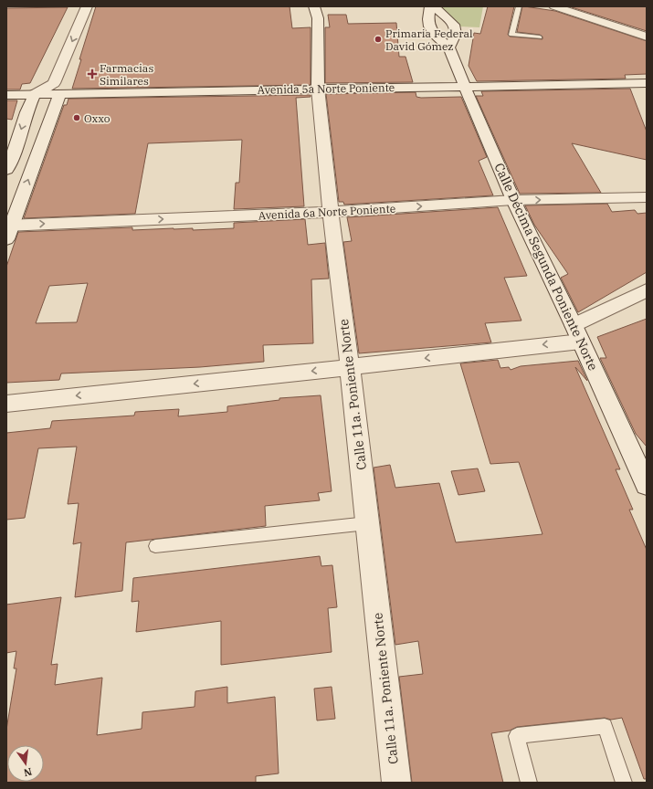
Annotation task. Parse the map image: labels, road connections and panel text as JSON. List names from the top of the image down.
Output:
{
  "streets": {
    "street": [
      "Avenida 5a Norte Poniente",
      "Avenida 6a Norte Poniente",
      "Calle Décima Segunda Poniente Norte",
      "Calle 11a. Poniente Norte"
    ]
  },
  "crossings": [
    ["Avenida 5a Norte Poniente", "Calle Décima Segunda Poniente Norte"],
    ["Avenida 5a Norte Poniente", "Calle 11a. Poniente Norte"],
    ["Avenida 6a Norte Poniente", "Calle Décima Segunda Poniente Norte"],
    ["Avenida 6a Norte Poniente", "Calle 11a. Poniente Norte"]
  ],
  "places": {
    "other": ["Primaria Federal David Gómez", "Oxxo"],
    "health": ["Farmacias Similares"]
  },
  "north": "bottom"
}
